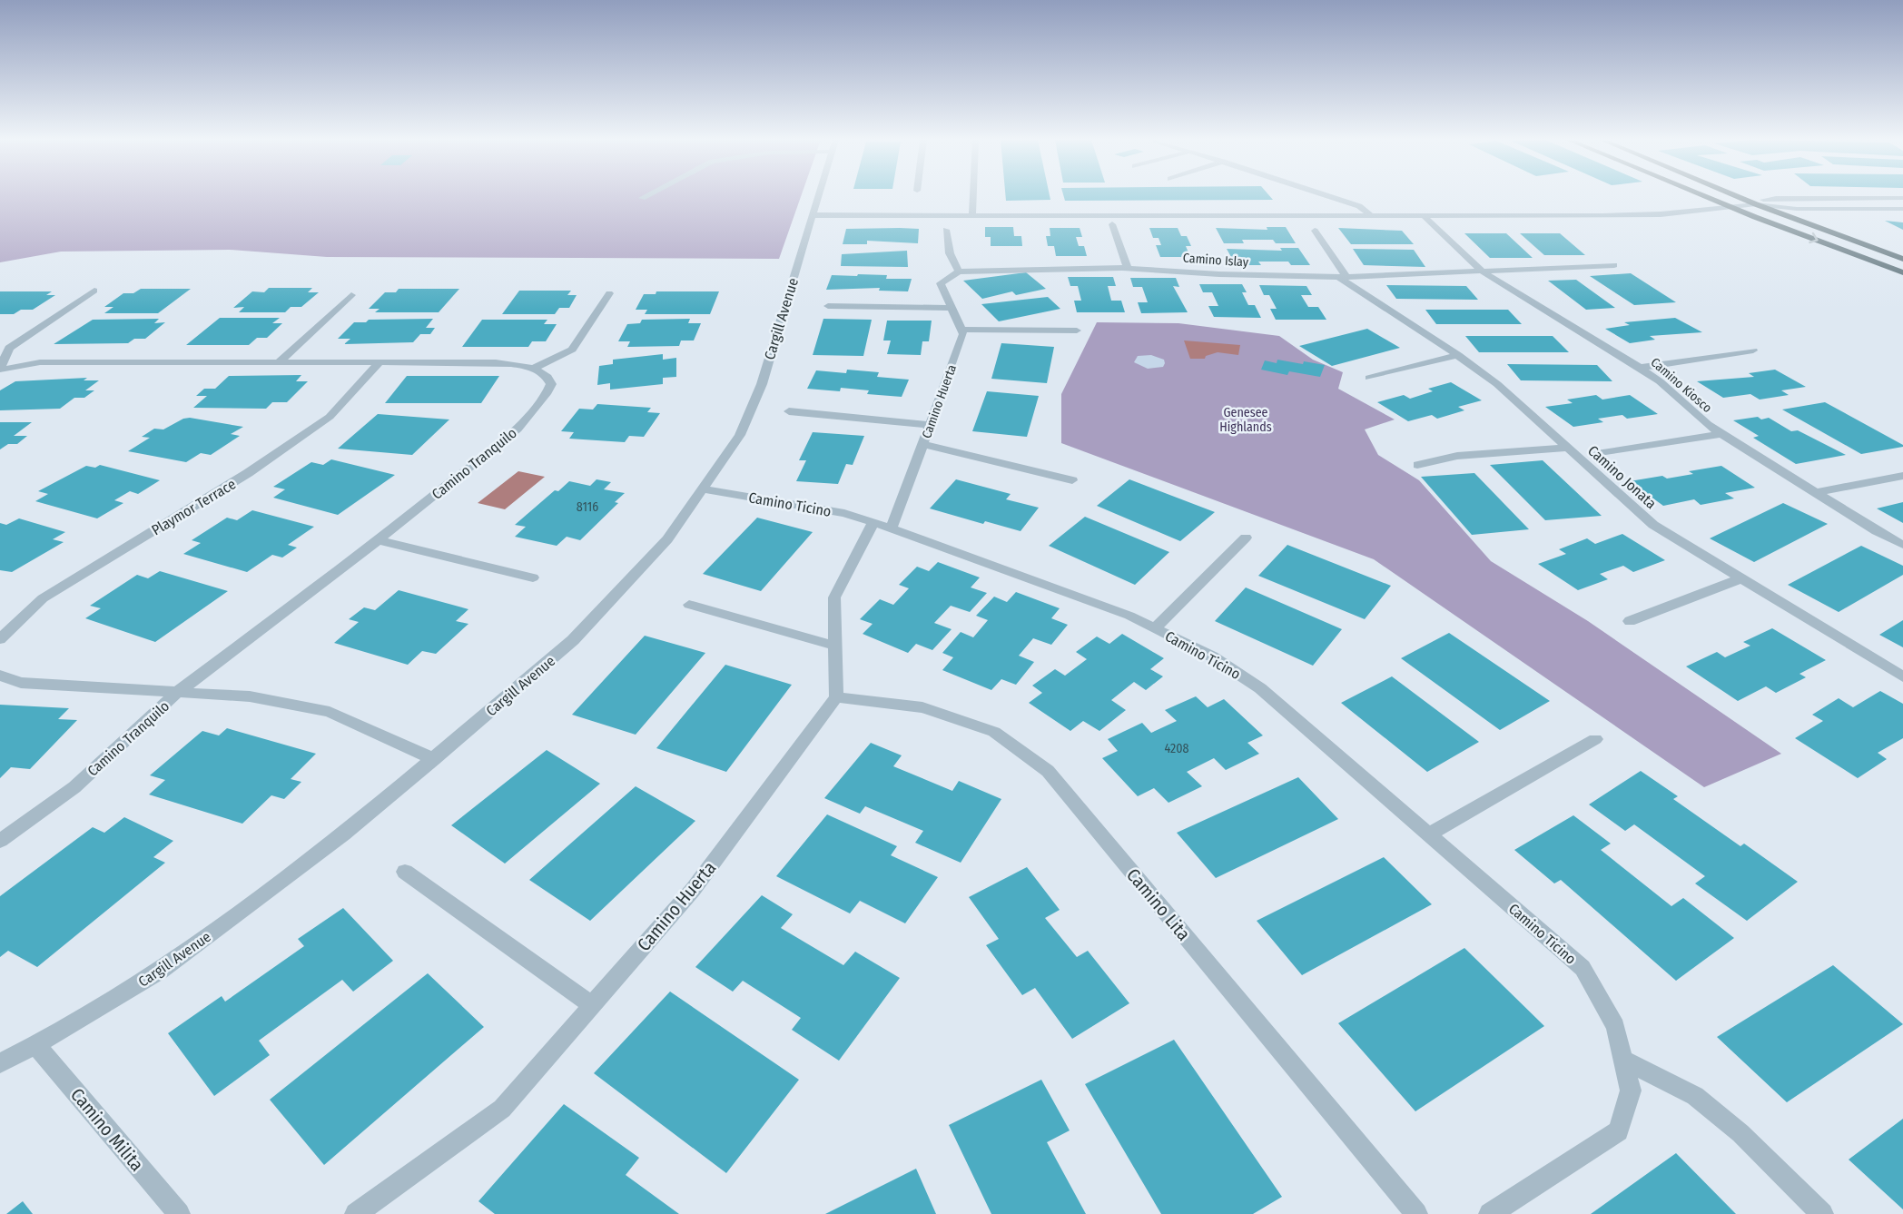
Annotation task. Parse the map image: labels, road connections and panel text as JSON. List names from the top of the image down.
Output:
{
  "streets": {
    "street": [
      "Camino Islay",
      "Cargill Avenue",
      "Camino Kiosco",
      "Camino Huerta",
      "Camino Tranquilo",
      "Camino Jonata",
      "Camino Ticino",
      "Playmor Terrace",
      "Camino Lita",
      "Camino Milita"
    ]
  },
  "crossings": [
    ["Camino Islay", "Camino Kiosco"],
    ["Camino Islay", "Camino Jonata"],
    ["Cargill Avenue", "Camino Ticino"],
    ["Cargill Avenue", "Camino Milita"],
    ["Camino Huerta", "Camino Ticino"],
    ["Camino Huerta", "Camino Lita"]
  ],
  "parks": ["Genesee Highlands"],
  "house_numbers": ["8116", "4208"]
}
